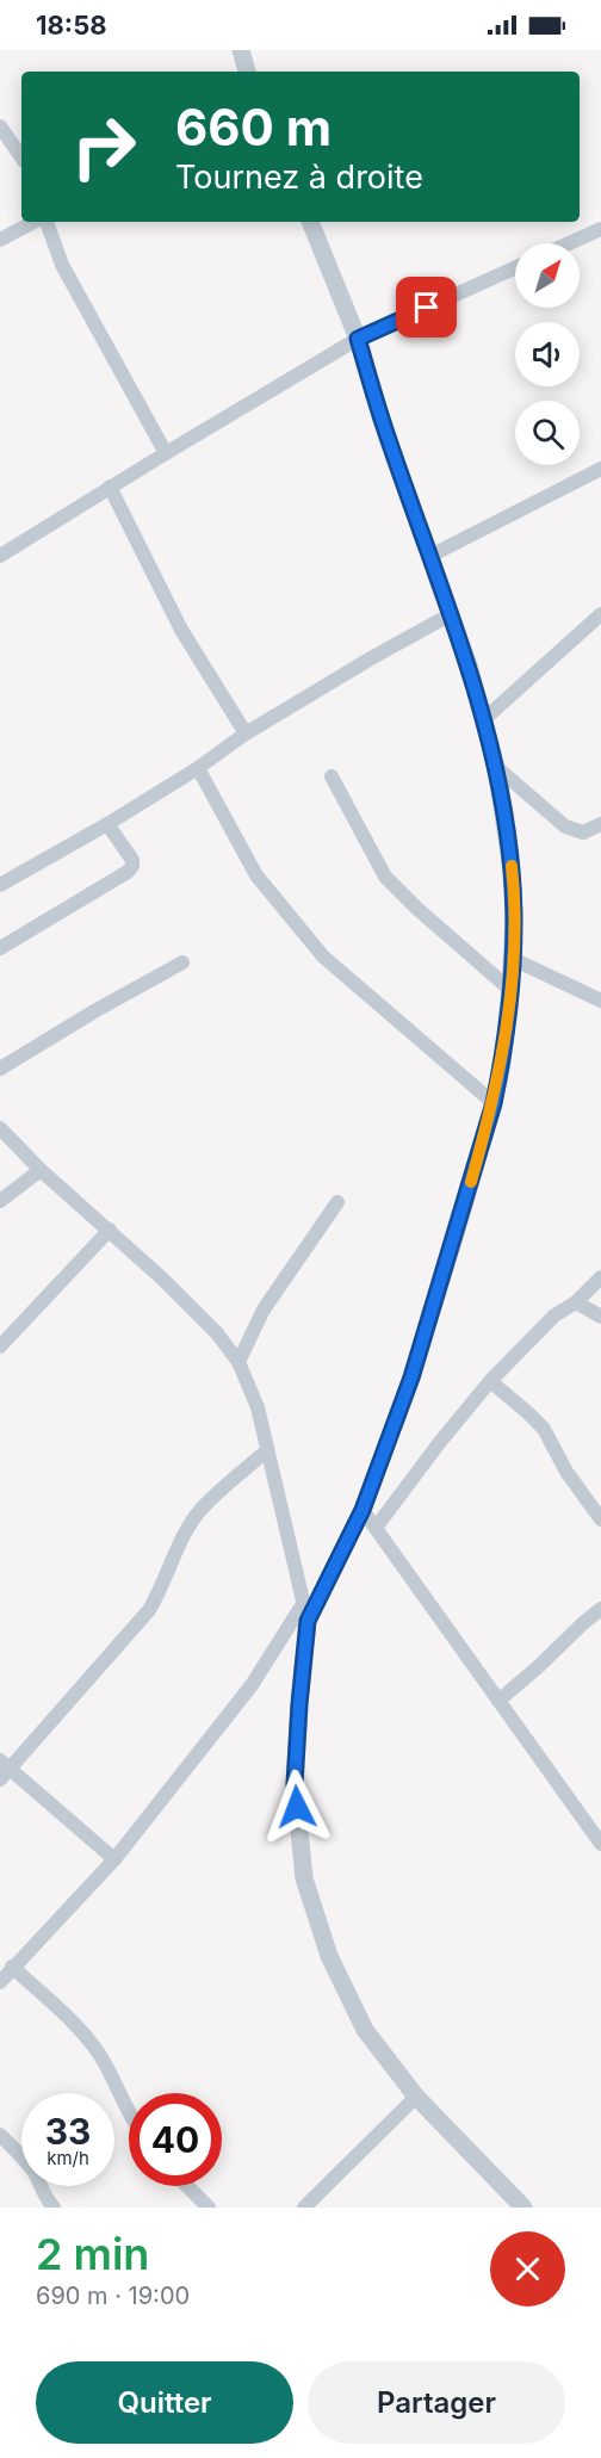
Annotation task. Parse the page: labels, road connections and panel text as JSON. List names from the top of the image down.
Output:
{
  "north": "top right",
  "page": {
    "status": "18:58",
    "turn": ["660 m", "Tournez à droite"],
    "speed": "33 km/h",
    "limit": "40",
    "heading": ["2 min", "690 m · 19:00"],
    "buttons": ["Quitter", "Partager"]
  }
}
